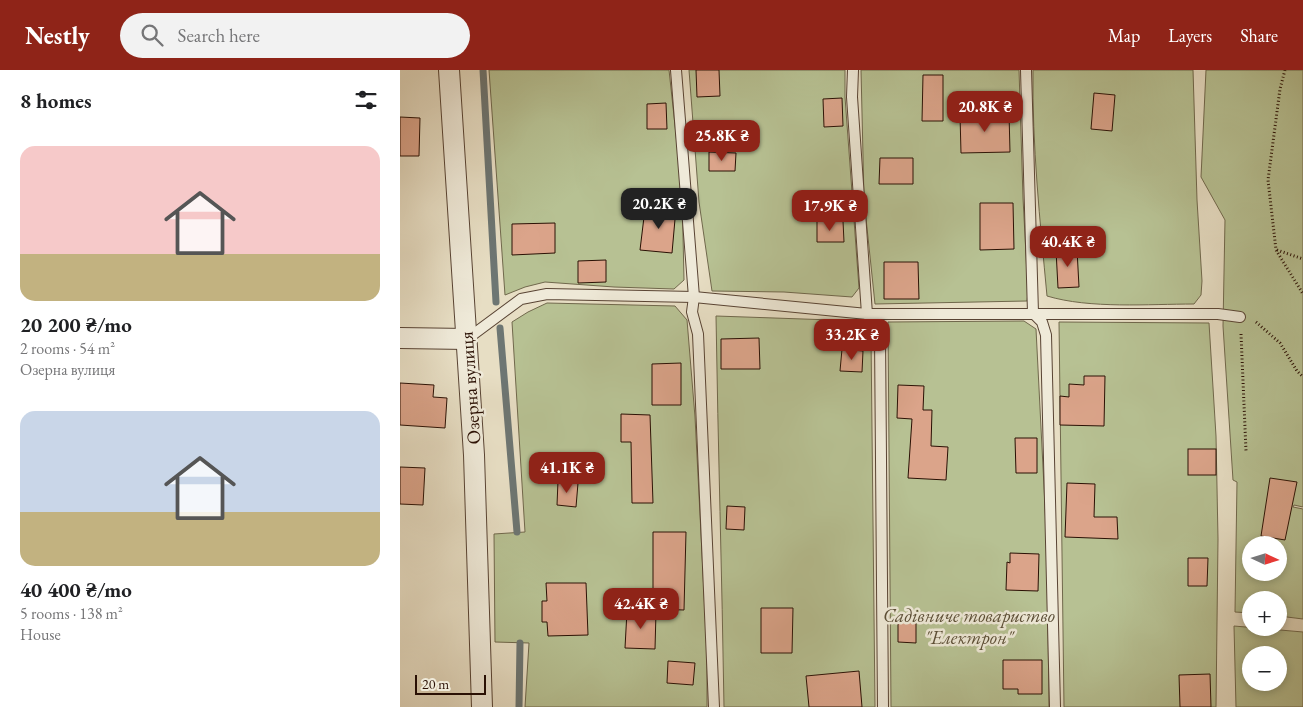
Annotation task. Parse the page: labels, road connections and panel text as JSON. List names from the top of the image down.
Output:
{
  "streets": {
    "street": ["Озерна вулиця"]
  },
  "parks": ["Садівниче товариство \"Електрон\""],
  "scale_bar": "20 m",
  "north": "right",
  "page": {
    "header": "Nestly",
    "search": "Search here",
    "nav": ["Map", "Layers", "Share"],
    "heading": "8 homes",
    "price": [
      "20.8K ₴",
      "25.8K ₴",
      "20.2K ₴",
      "17.9K ₴",
      "40.4K ₴",
      "33.2K ₴",
      "41.1K ₴",
      "42.4K ₴"
    ],
    "list": [
      {
        "name": "20 200 ₴/mo",
        "note": "2 rooms · 54 m² · Озерна вулиця"
      },
      {
        "name": "40 400 ₴/mo",
        "note": "5 rooms · 138 m² · House"
      }
    ],
    "map_buttons": ["+", "−"],
    "scale": "20 m"
  }
}
